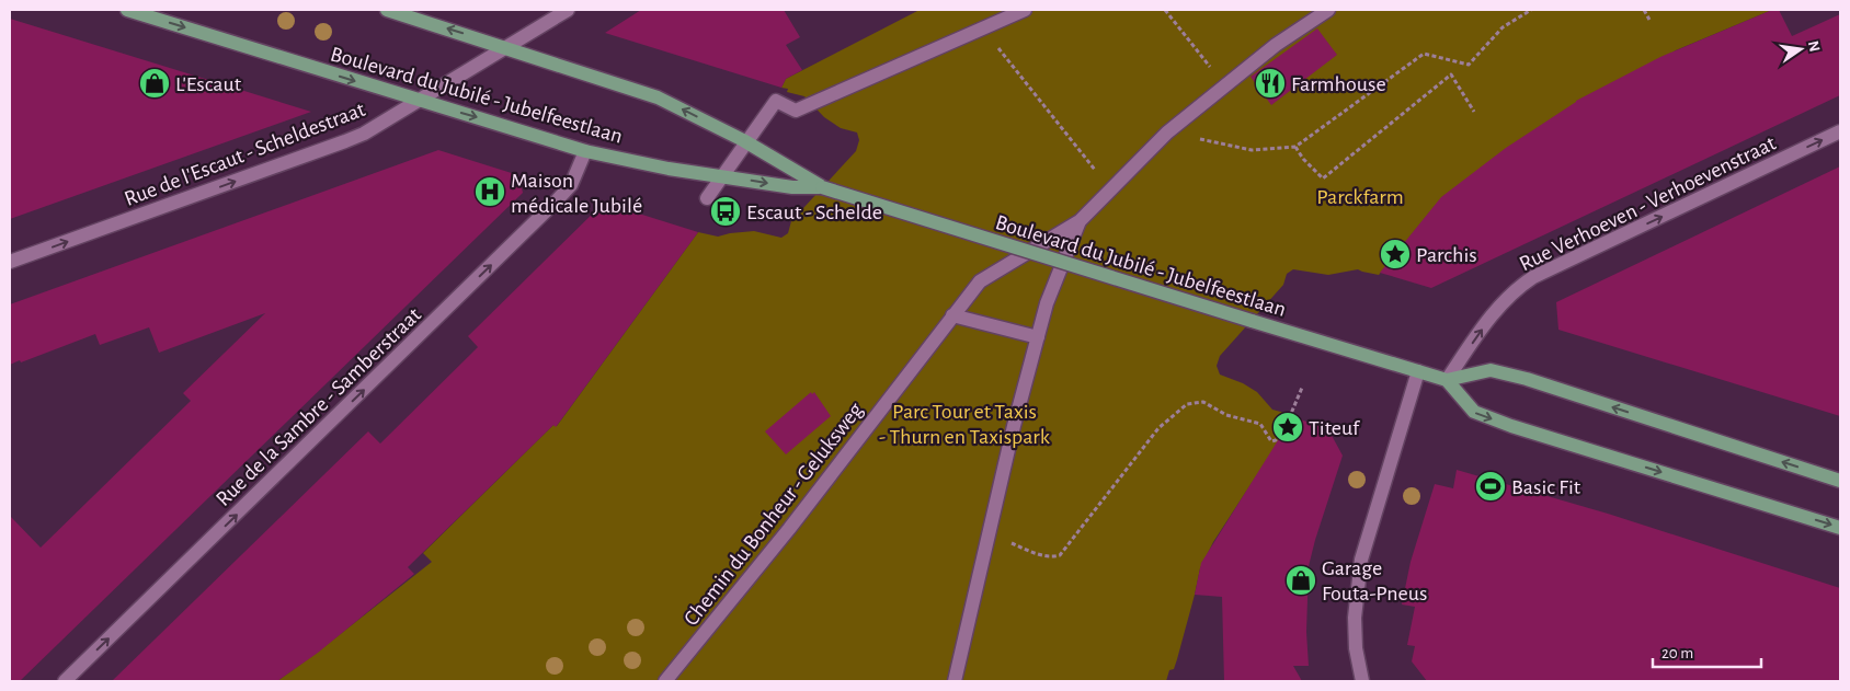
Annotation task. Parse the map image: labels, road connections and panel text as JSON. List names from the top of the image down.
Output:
{
  "streets": {
    "main road": ["Boulevard du Jubilé - Jubelfeestlaan"],
    "street": [
      "Rue de l'Escaut - Scheldestraat",
      "Rue Verhoeven - Verhoevenstraat",
      "Rue de la Sambre - Samberstraat",
      "Chemin du Bonheur - Geluksweg"
    ]
  },
  "crossings": [
    ["Boulevard du Jubilé - Jubelfeestlaan", "Rue de l'Escaut - Scheldestraat"],
    ["Boulevard du Jubilé - Jubelfeestlaan", "Rue Verhoeven - Verhoevenstraat"],
    ["Boulevard du Jubilé - Jubelfeestlaan", "Rue de la Sambre - Samberstraat"]
  ],
  "one_way": ["Rue de l'Escaut - Scheldestraat", "Rue Verhoeven - Verhoevenstraat", "Rue de la Sambre - Samberstraat"],
  "parks": ["Parckfarm", "Parc Tour et Taxis - Thurn en Taxispark"],
  "places": {
    "shop": ["L'Escaut", "Garage Fouta-Pneus"],
    "restaurant": ["Farmhouse"],
    "hospital": ["Maison médicale Jubilé"],
    "bus stop": ["Escaut - Schelde"],
    "place": ["Parchis", "Titeuf"],
    "sports": ["Basic Fit"]
  },
  "scale_bar": "20 m",
  "north": "right"
}
